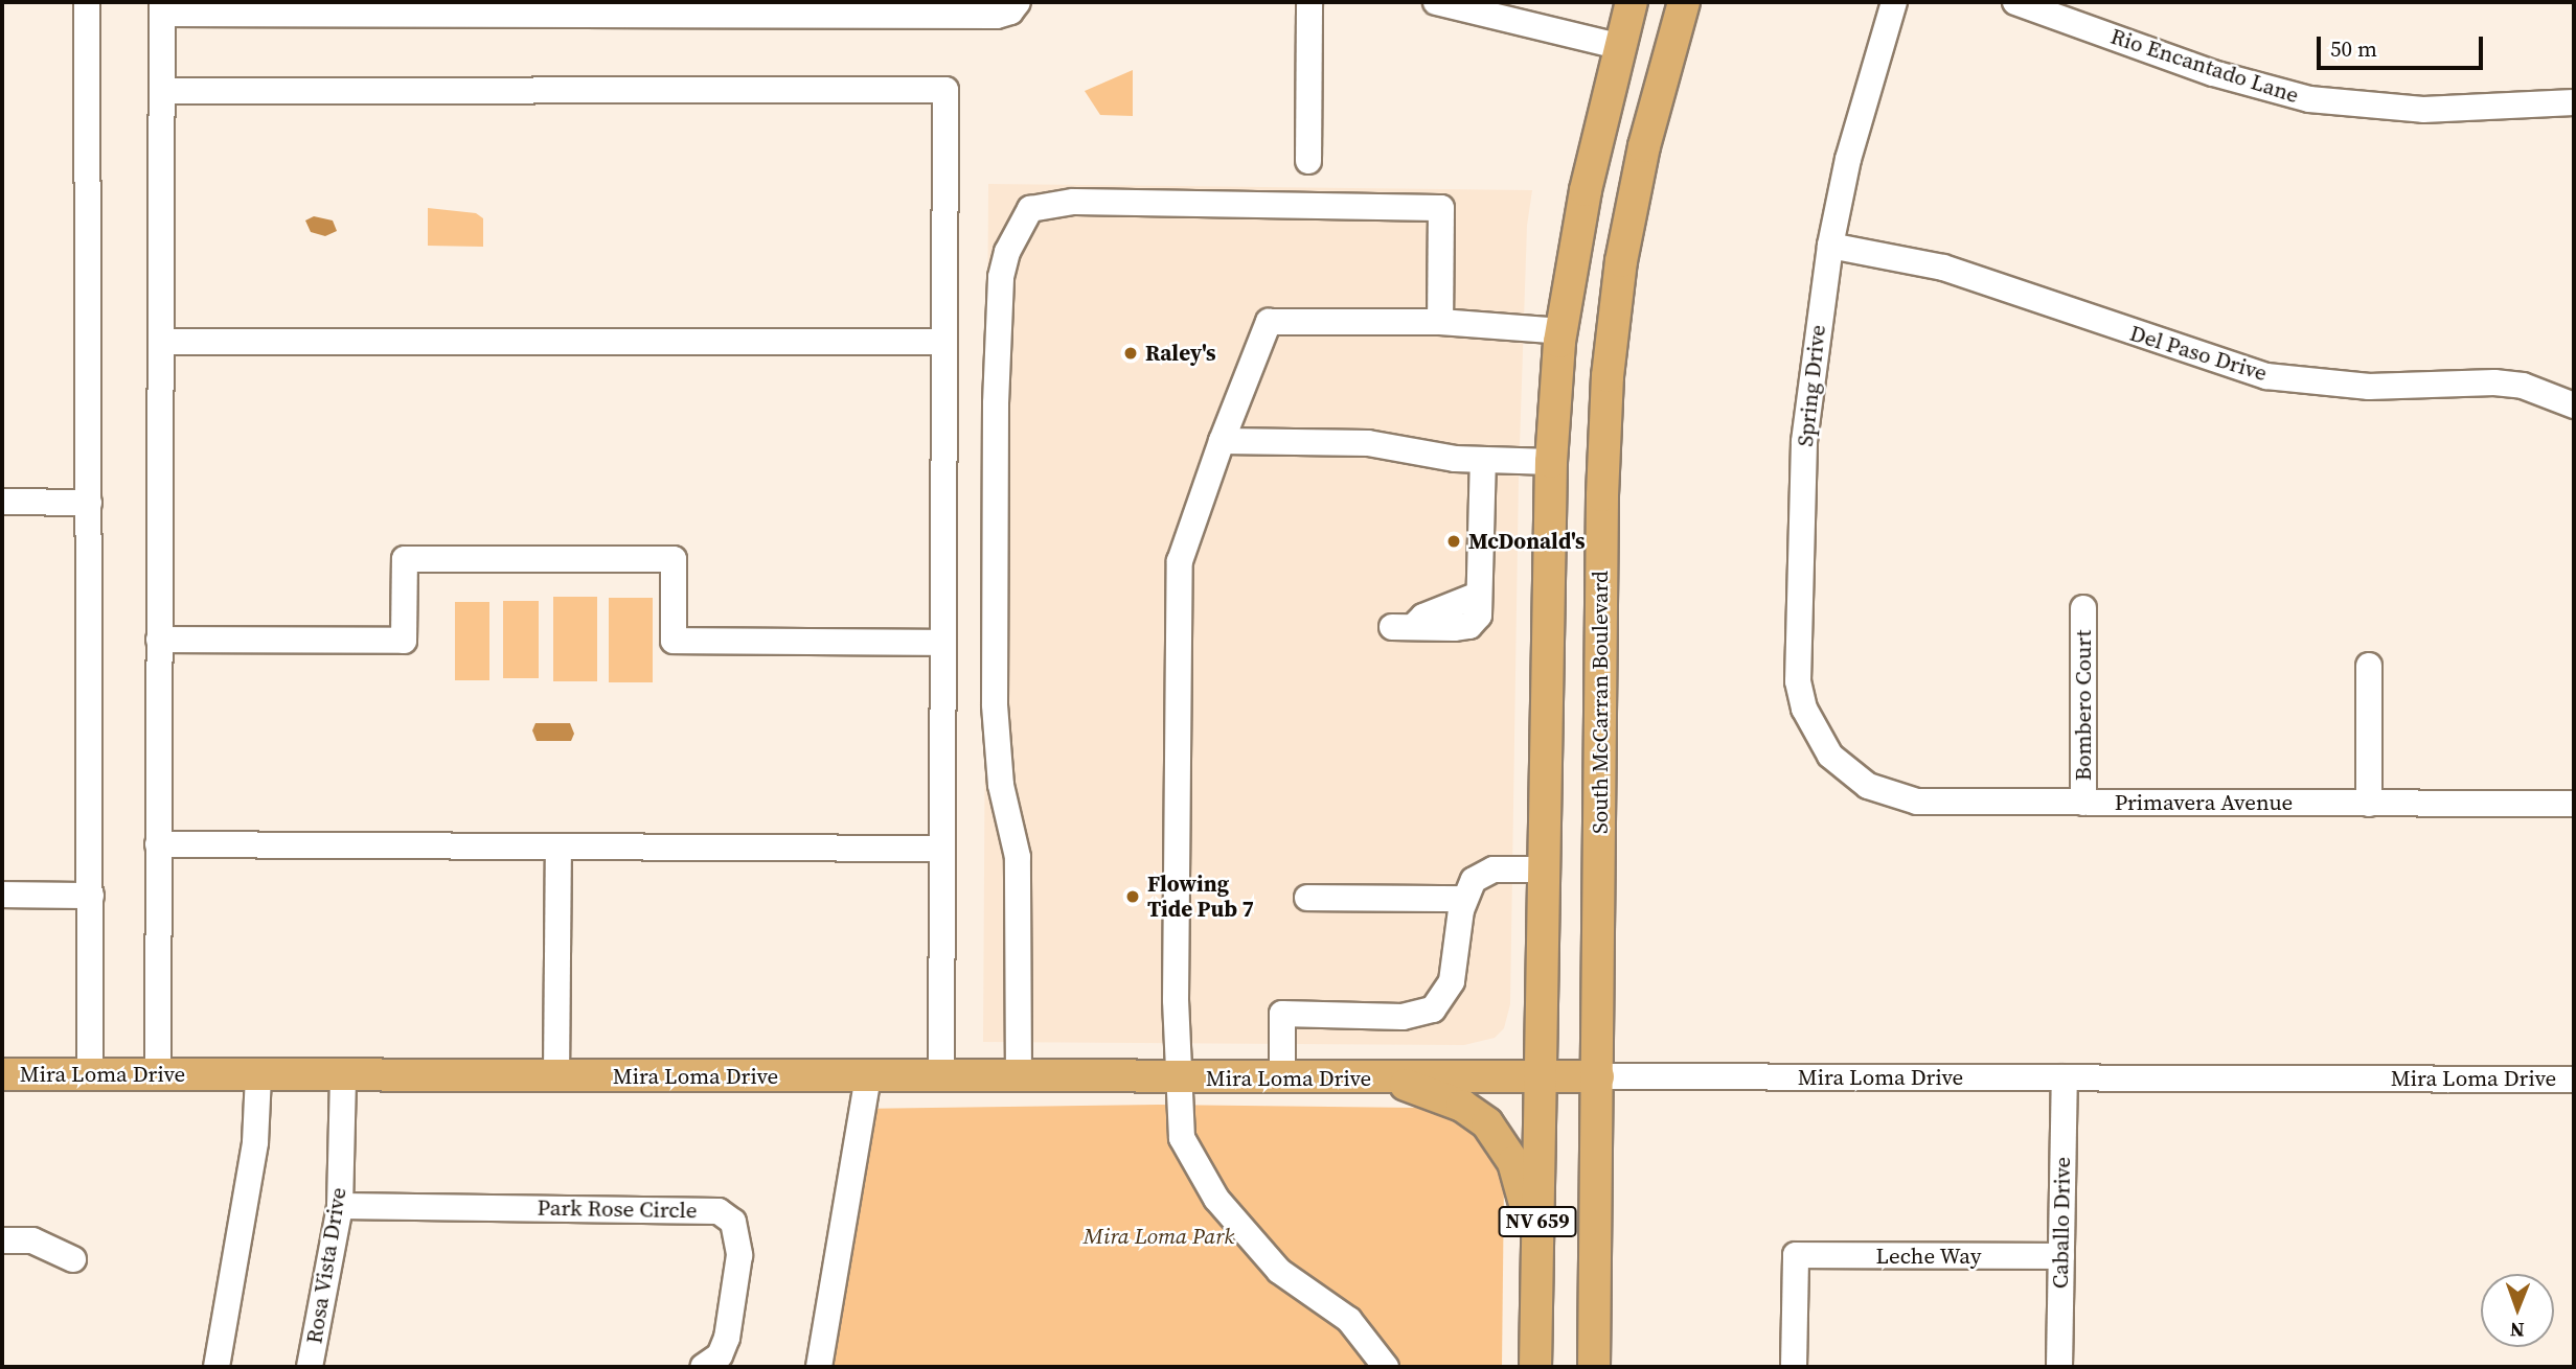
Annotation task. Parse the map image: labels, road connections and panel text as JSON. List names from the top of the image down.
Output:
{
  "streets": {
    "main road": ["South McCarran Boulevard", "Mira Loma Drive", "NV 659"],
    "street": [
      "Rio Encantado Lane",
      "Del Paso Drive",
      "Spring Drive",
      "Bombero Court",
      "Primavera Avenue",
      "Park Rose Circle",
      "Caballo Drive",
      "Leche Way",
      "Rosa Vista Drive"
    ]
  },
  "crossings": [
    ["Del Paso Drive", "Spring Drive"],
    ["Spring Drive", "Primavera Avenue"],
    ["South McCarran Boulevard", "Mira Loma Drive"],
    ["Bombero Court", "Primavera Avenue"],
    ["Mira Loma Drive", "NV 659"],
    ["Mira Loma Drive", "Caballo Drive"],
    ["Mira Loma Drive", "Rosa Vista Drive"],
    ["Park Rose Circle", "Rosa Vista Drive"],
    ["Caballo Drive", "Leche Way"]
  ],
  "parks": ["Mira Loma Park"],
  "places": ["Raley's", "McDonald's", "Flowing Tide Pub 7"],
  "scale_bar": "50 m",
  "north": "bottom"
}
